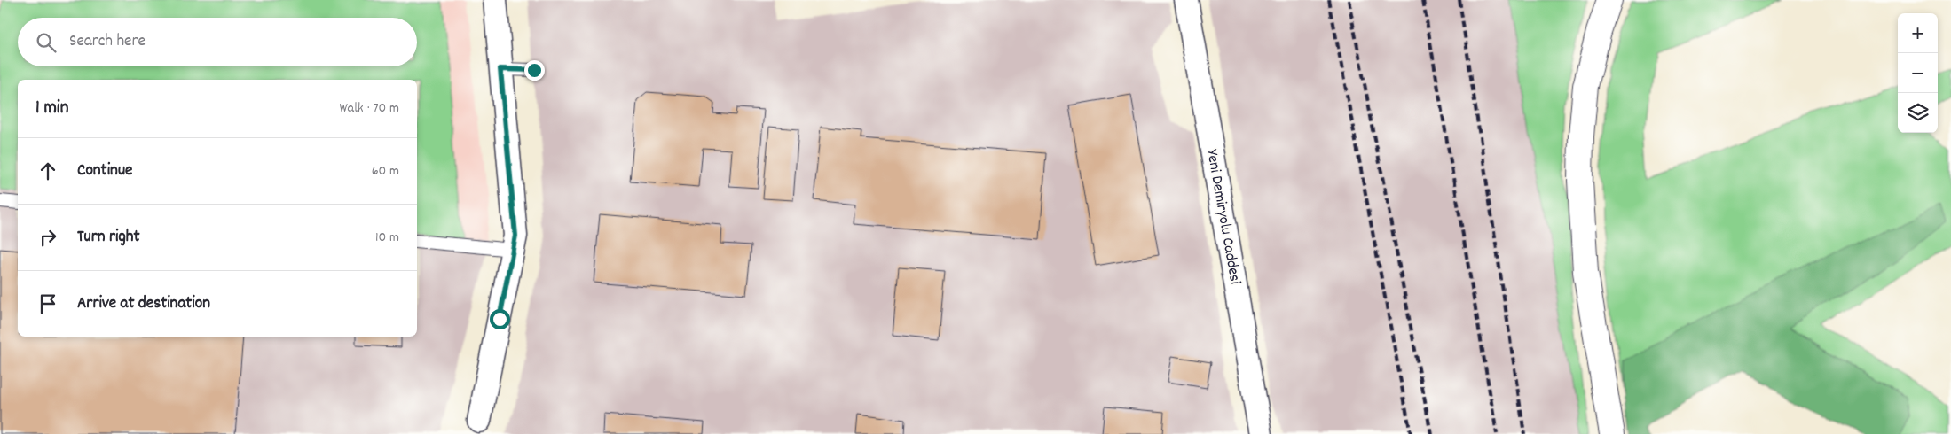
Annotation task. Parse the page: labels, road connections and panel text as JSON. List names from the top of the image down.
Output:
{
  "streets": {
    "street": ["Yeni Demiryolu Caddesi"]
  },
  "page": {
    "map_buttons": ["+", "−"],
    "search": "Search here",
    "heading": ["1 min", "Walk · 70 m"],
    "list": [
      ["Continue", "60 m"],
      ["Turn right", "10 m"],
      "Arrive at destination"
    ]
  }
}
